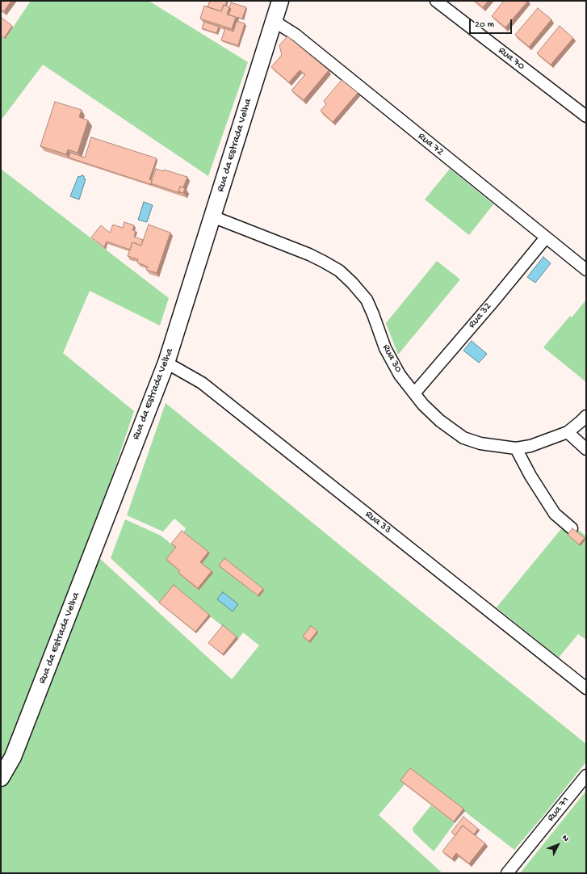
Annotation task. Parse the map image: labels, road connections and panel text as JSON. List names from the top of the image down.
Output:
{
  "streets": {
    "street": [
      "Rua 70",
      "Rua 72",
      "Rua da Estrada Velha",
      "Rua 32",
      "Rua 30",
      "Rua 33",
      "Rua 71"
    ]
  },
  "crossings": [
    ["Rua 72", "Rua da Estrada Velha"],
    ["Rua 72", "Rua 32"],
    ["Rua da Estrada Velha", "Rua 30"],
    ["Rua da Estrada Velha", "Rua 33"],
    ["Rua 32", "Rua 30"]
  ],
  "scale_bar": "20 m",
  "north": "top right"
}
